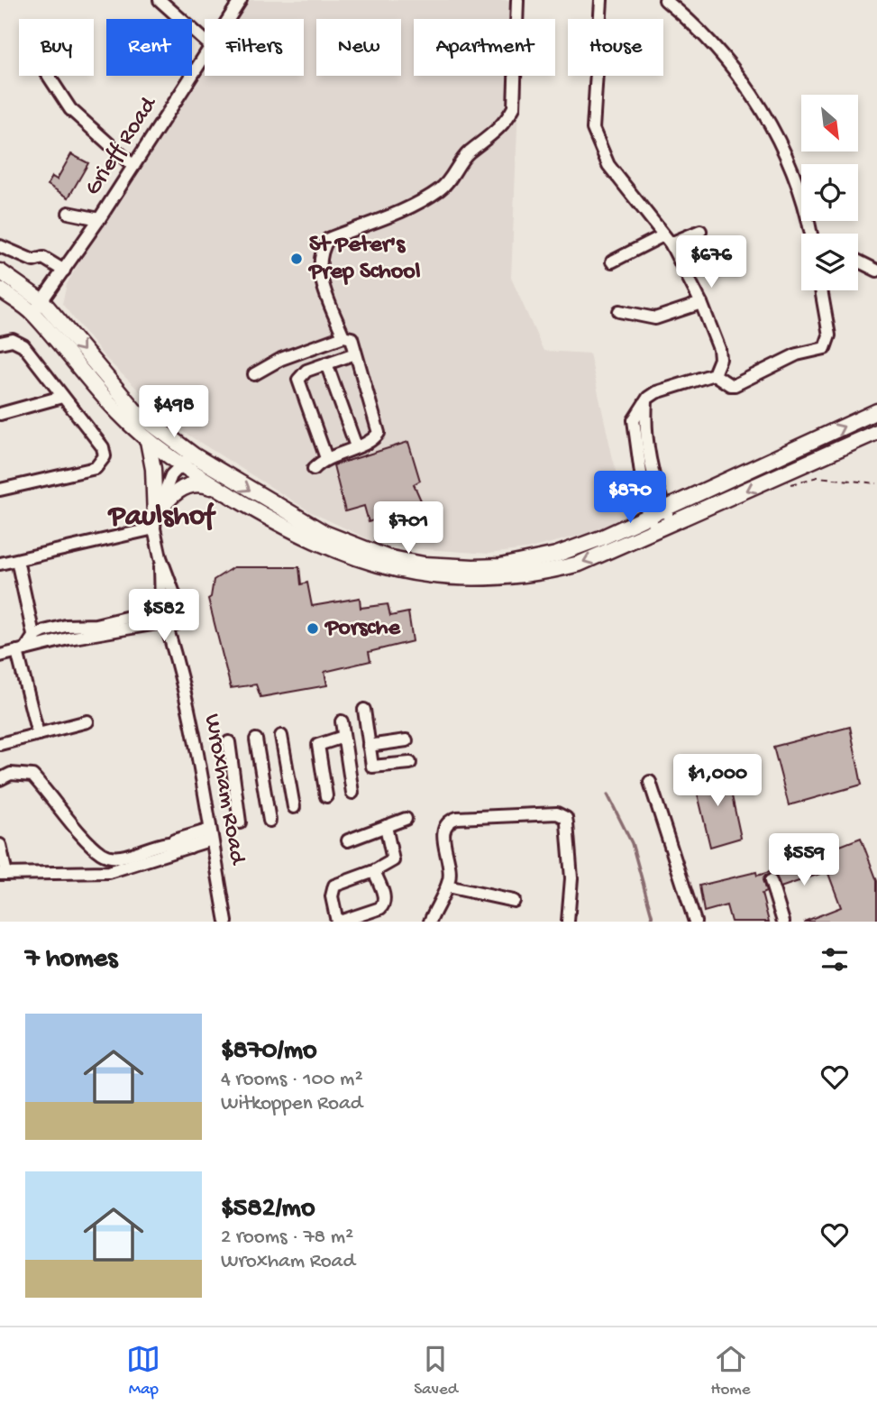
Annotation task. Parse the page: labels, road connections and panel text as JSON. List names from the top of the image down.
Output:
{
  "streets": {
    "street": ["Grieff Road", "Wroxham Road"]
  },
  "districts": ["Paulshof"],
  "places": ["St Peter's Prep School", "Porsche"],
  "north": "bottom right",
  "page": {
    "chip": [
      "Buy",
      "Rent",
      "Filters",
      "New",
      "Apartment",
      "House"
    ],
    "price": [
      "$676",
      "$498",
      "$870",
      "$701",
      "$582",
      "$1,000",
      "$559"
    ],
    "heading": "7 homes",
    "list": [
      {
        "name": "$870/mo",
        "note": "4 rooms · 100 m² · Witkoppen Road"
      },
      {
        "name": "$582/mo",
        "note": "2 rooms · 78 m² · Wroxham Road"
      }
    ],
    "tabs": ["Map", "Saved", "Home"]
  }
}
